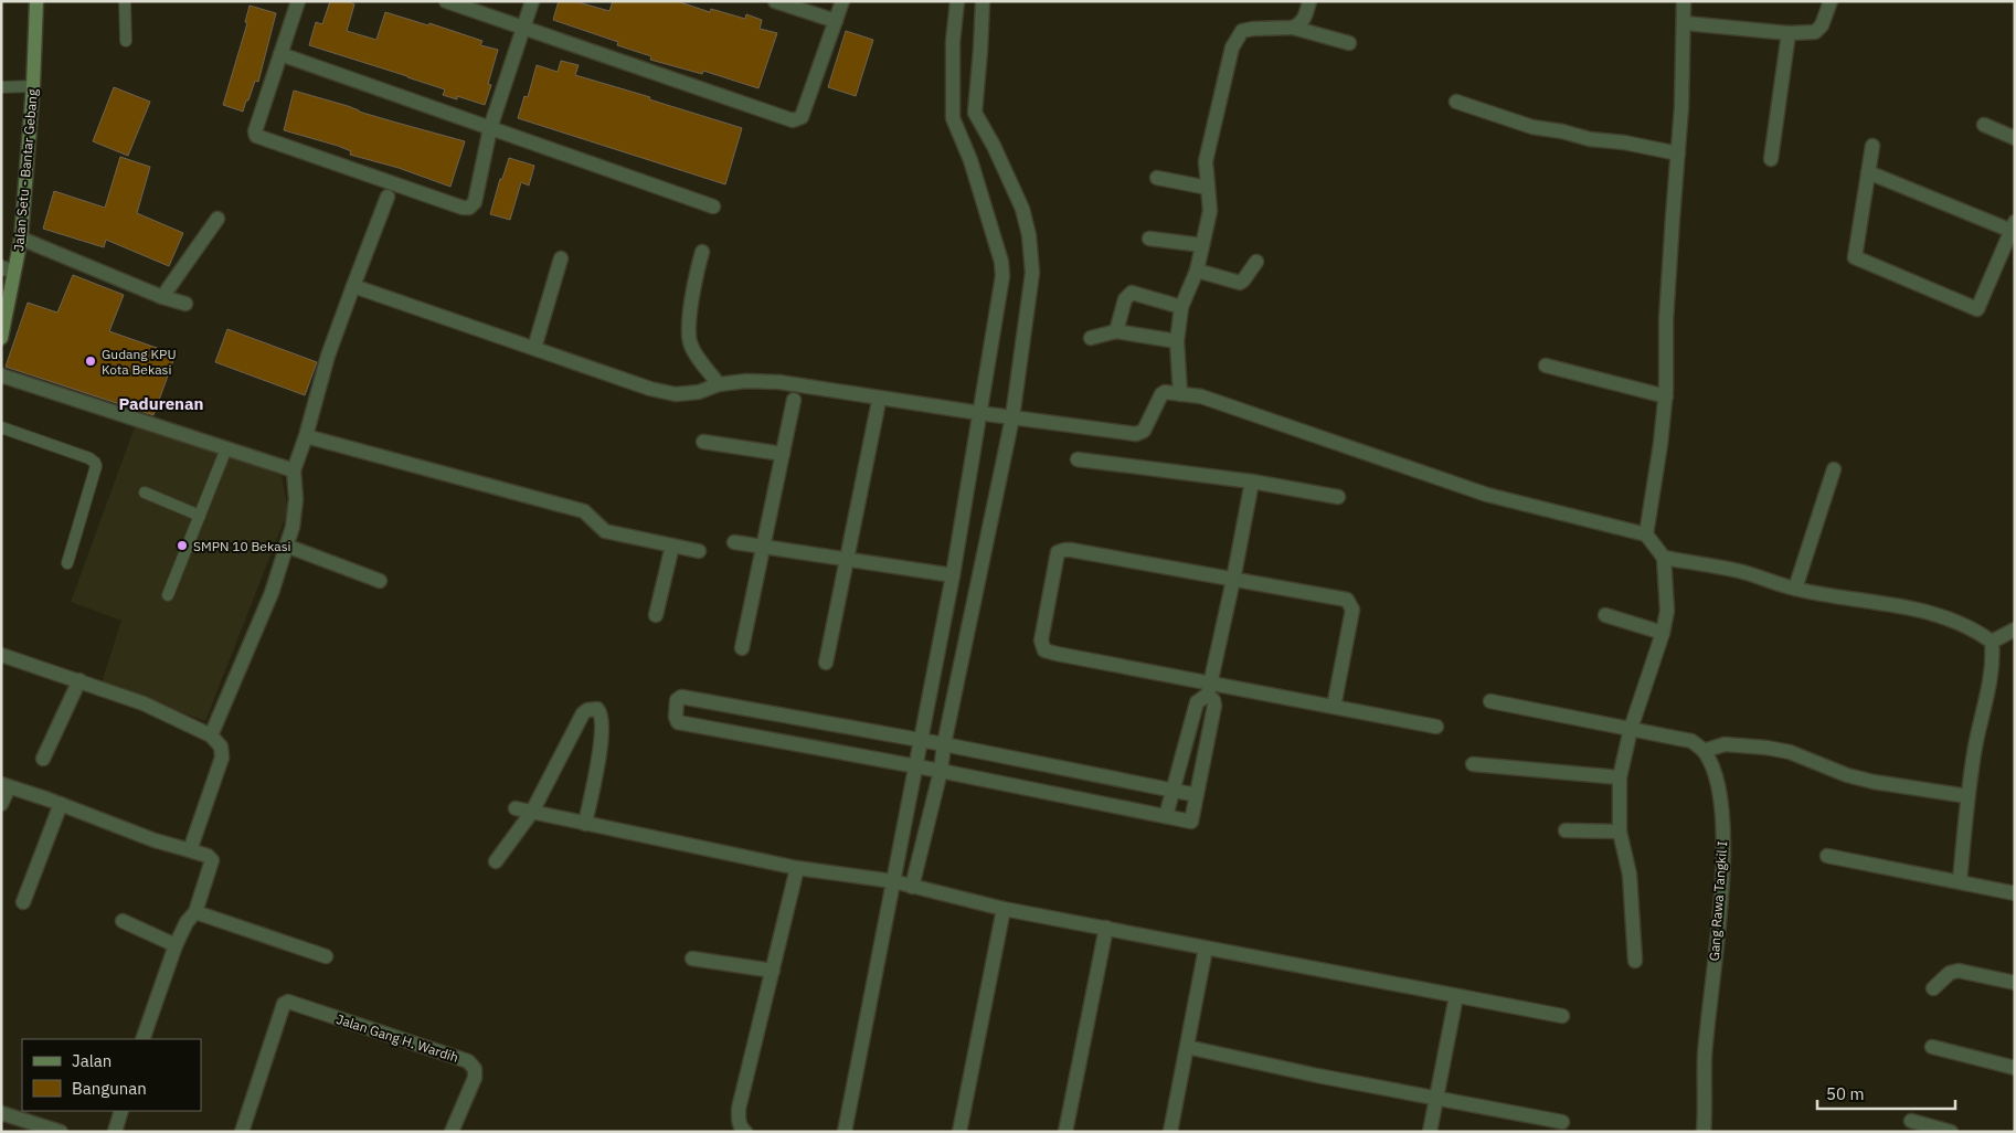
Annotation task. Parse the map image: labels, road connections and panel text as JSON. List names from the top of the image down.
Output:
{
  "streets": {
    "main road": ["Jalan Setu - Bantar Gebang"],
    "street": ["Gang Rawa Tangkil I", "Jalan Gang H. Wardih"]
  },
  "districts": ["Padurenan"],
  "places": ["Gudang KPU Kota Bekasi", "SMPN 10 Bekasi"],
  "legend": ["Jalan", "Bangunan"],
  "scale_bar": "50 m"
}
